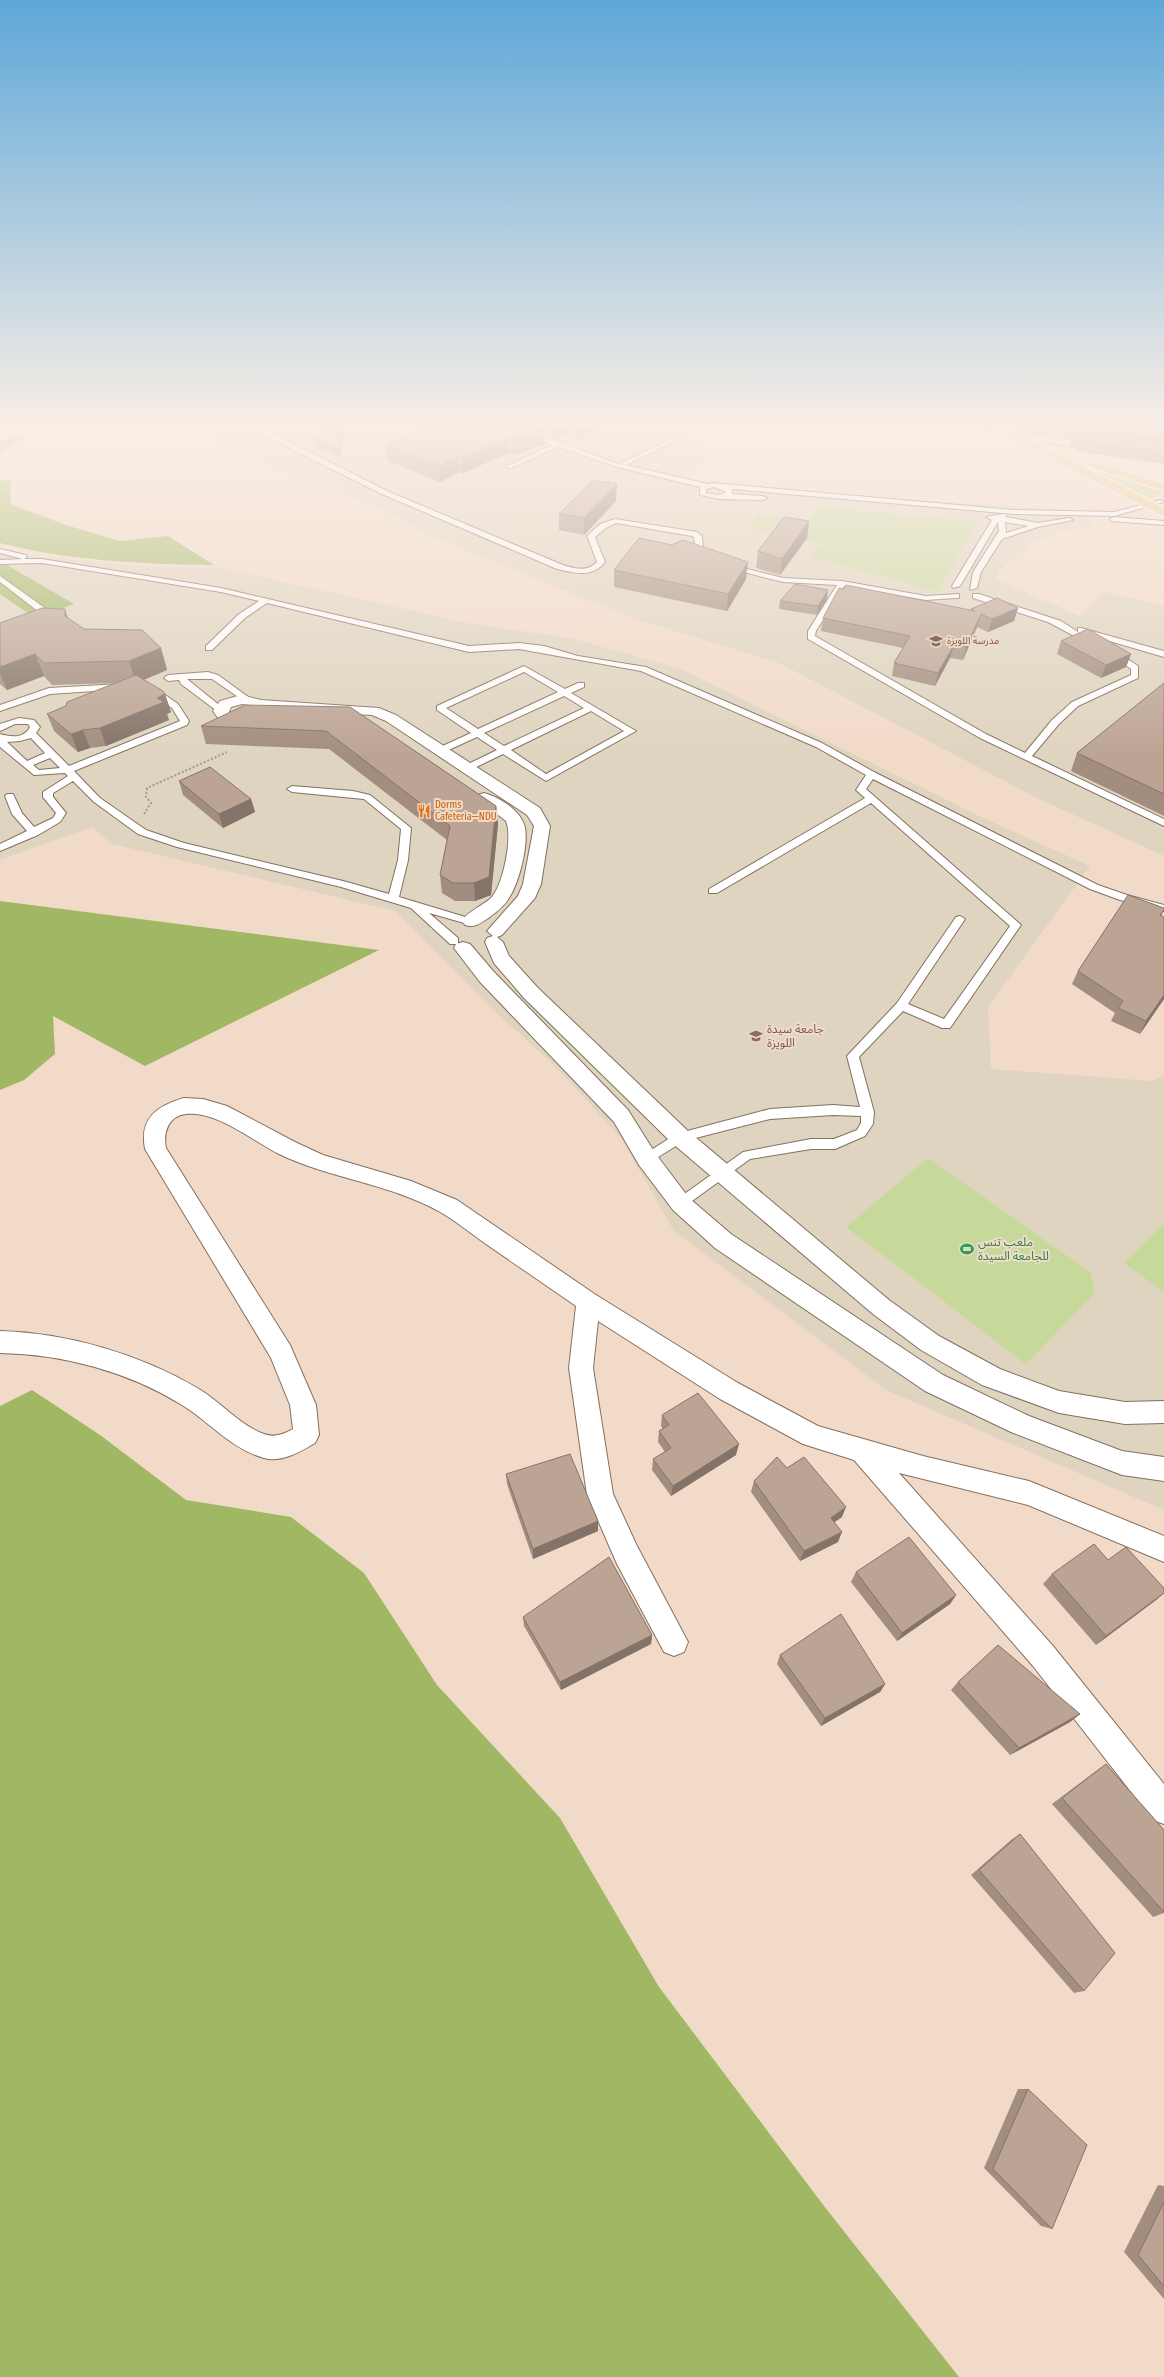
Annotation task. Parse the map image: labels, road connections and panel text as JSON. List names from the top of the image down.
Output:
{
  "places": {
    "school or university": ["مدرسة اللويزة", "جامعة سيدة اللويزة"],
    "restaurant": ["Dorms Cafeteria—NDU"],
    "sports": ["ملعب تنس للجامعة السيدة"]
  }
}
